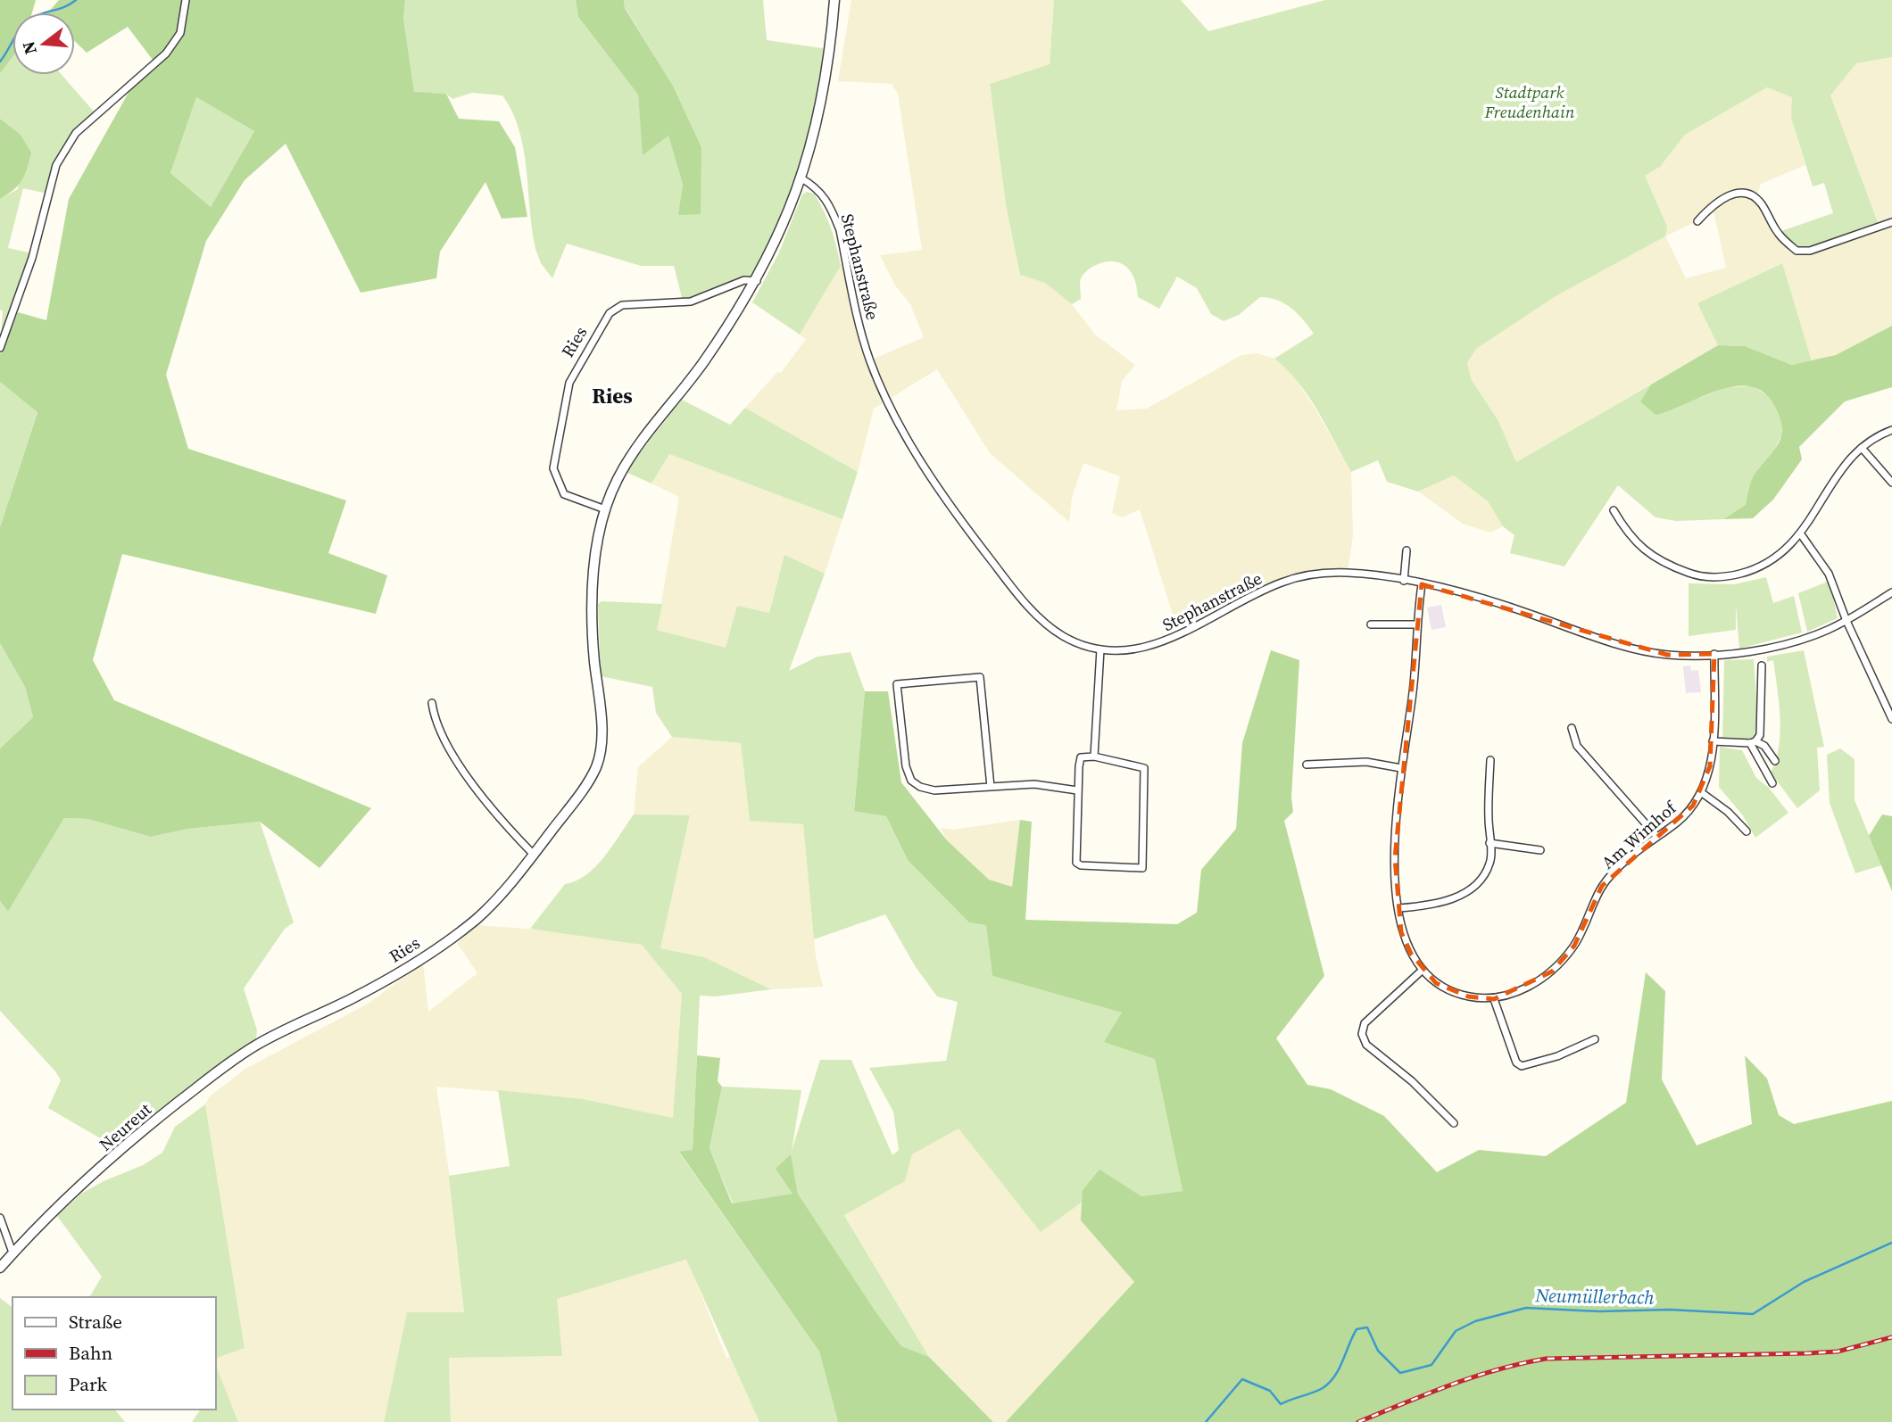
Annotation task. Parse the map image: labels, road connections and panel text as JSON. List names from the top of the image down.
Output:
{
  "streets": {
    "street": [
      "Stephanstraße",
      "Ries",
      "Am Wimhof",
      "Neureut"
    ]
  },
  "crossings": [
    ["Stephanstraße", "Ries"],
    ["Stephanstraße", "Am Wimhof"],
    ["Ries", "Neureut"]
  ],
  "districts": ["Ries"],
  "water": ["Neumüllerbach"],
  "parks": ["Stadtpark Freudenhain"],
  "legend": ["Straße", "Bahn", "Park"],
  "north": "left"
}
